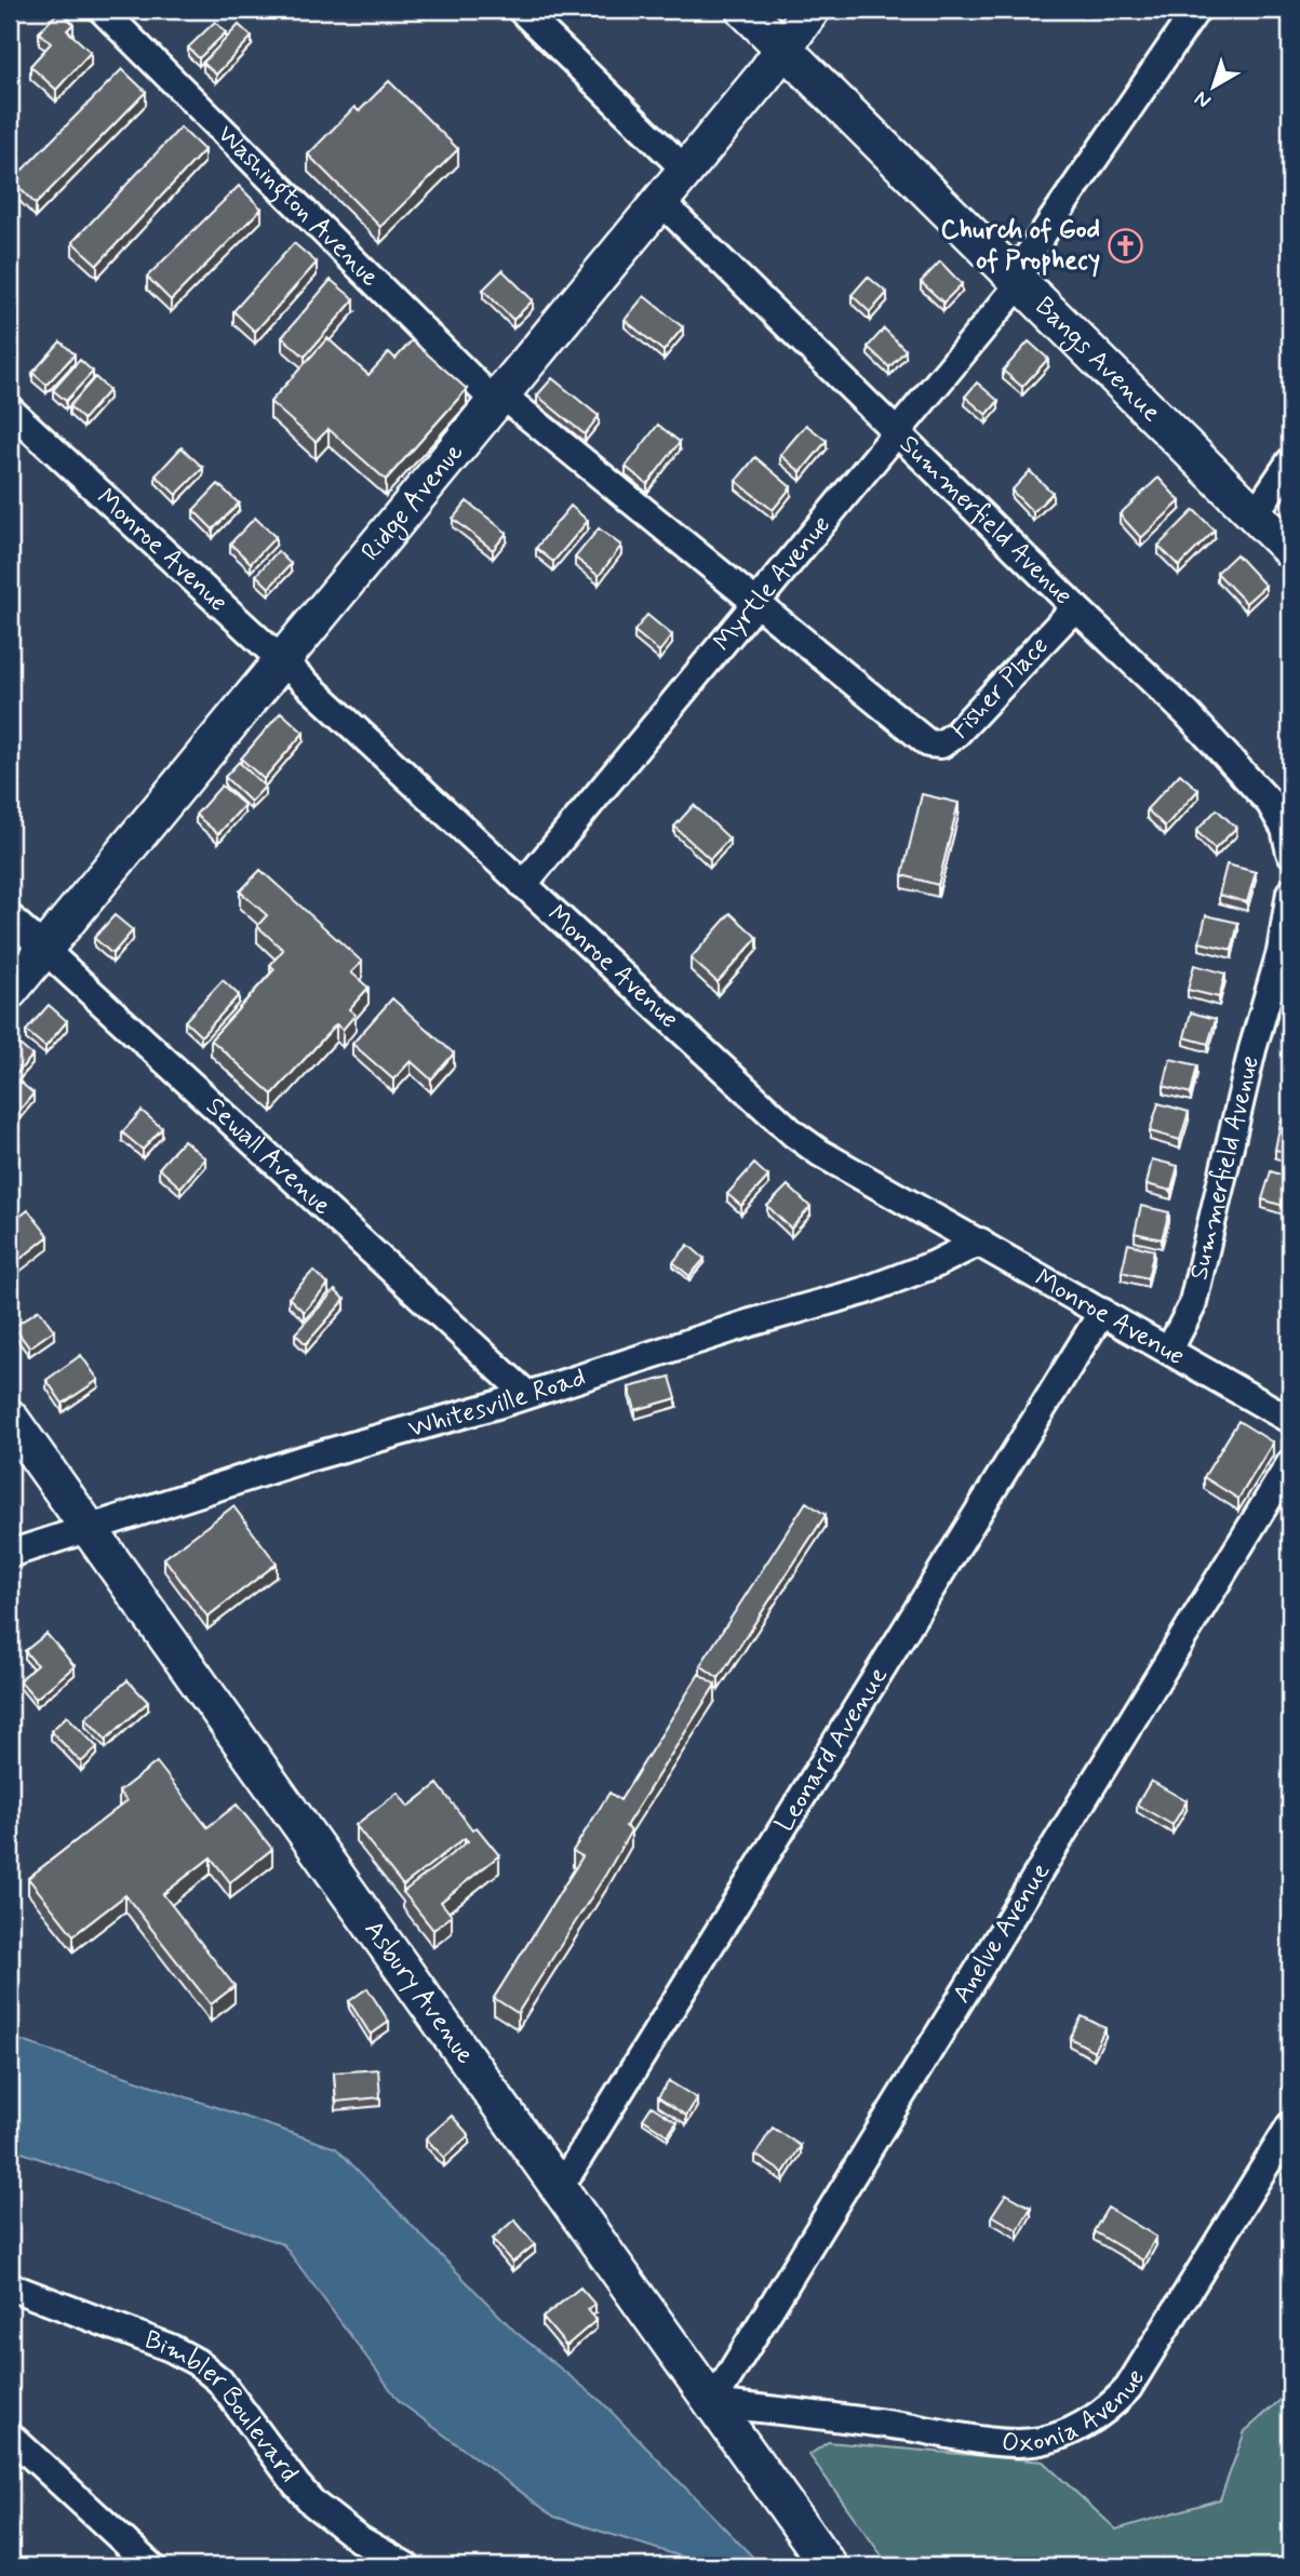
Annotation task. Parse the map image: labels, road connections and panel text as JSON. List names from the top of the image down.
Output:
{
  "streets": {
    "street": [
      "Washington Avenue",
      "Bangs Avenue",
      "Ridge Avenue",
      "Summerfield Avenue",
      "Monroe Avenue",
      "Myrtle Avenue",
      "Fisher Place",
      "Sewall Avenue",
      "Whitesville Road",
      "Leonard Avenue",
      "Anelve Avenue",
      "Asbury Avenue",
      "Oxonia Avenue",
      "Bimbler Boulevard"
    ]
  },
  "crossings": [
    ["Washington Avenue", "Ridge Avenue"],
    ["Washington Avenue", "Myrtle Avenue"],
    ["Washington Avenue", "Fisher Place"],
    ["Bangs Avenue", "Ridge Avenue"],
    ["Bangs Avenue", "Myrtle Avenue"],
    ["Ridge Avenue", "Summerfield Avenue"],
    ["Ridge Avenue", "Monroe Avenue"],
    ["Ridge Avenue", "Sewall Avenue"],
    ["Summerfield Avenue", "Monroe Avenue"],
    ["Summerfield Avenue", "Myrtle Avenue"],
    ["Summerfield Avenue", "Fisher Place"],
    ["Monroe Avenue", "Myrtle Avenue"],
    ["Monroe Avenue", "Whitesville Road"],
    ["Monroe Avenue", "Leonard Avenue"],
    ["Sewall Avenue", "Whitesville Road"],
    ["Whitesville Road", "Asbury Avenue"],
    ["Leonard Avenue", "Asbury Avenue"],
    ["Anelve Avenue", "Asbury Avenue"],
    ["Anelve Avenue", "Oxonia Avenue"],
    ["Asbury Avenue", "Oxonia Avenue"]
  ],
  "places": {
    "church": ["Church of God of Prophecy"]
  },
  "north": "bottom left"
}
